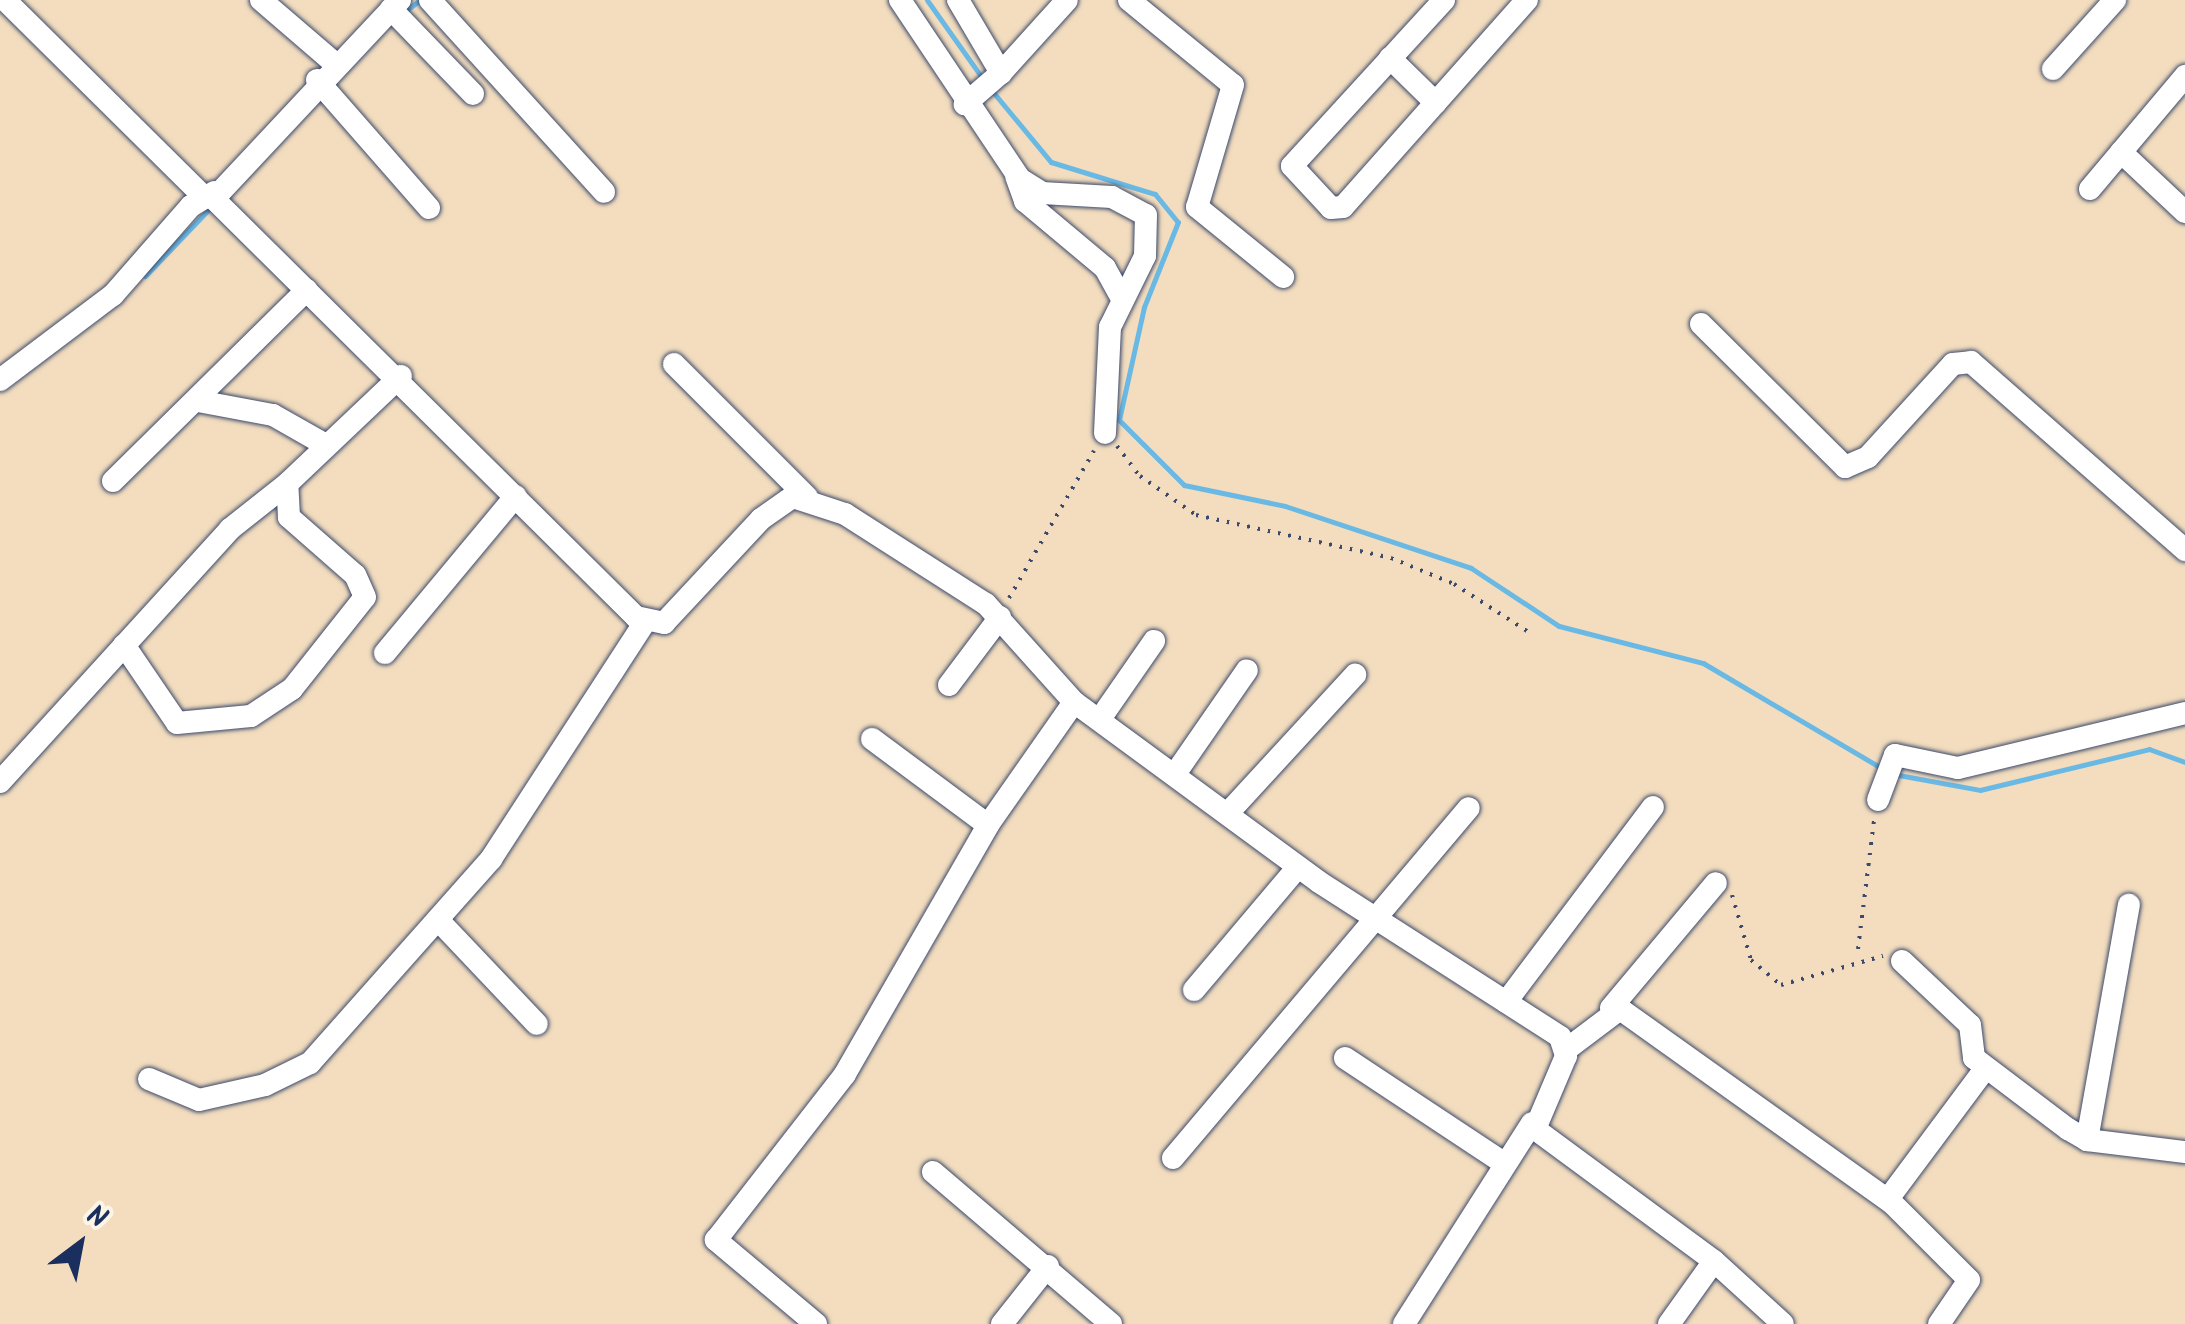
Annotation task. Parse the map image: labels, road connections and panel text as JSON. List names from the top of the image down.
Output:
{
  "north": "top right"
}
